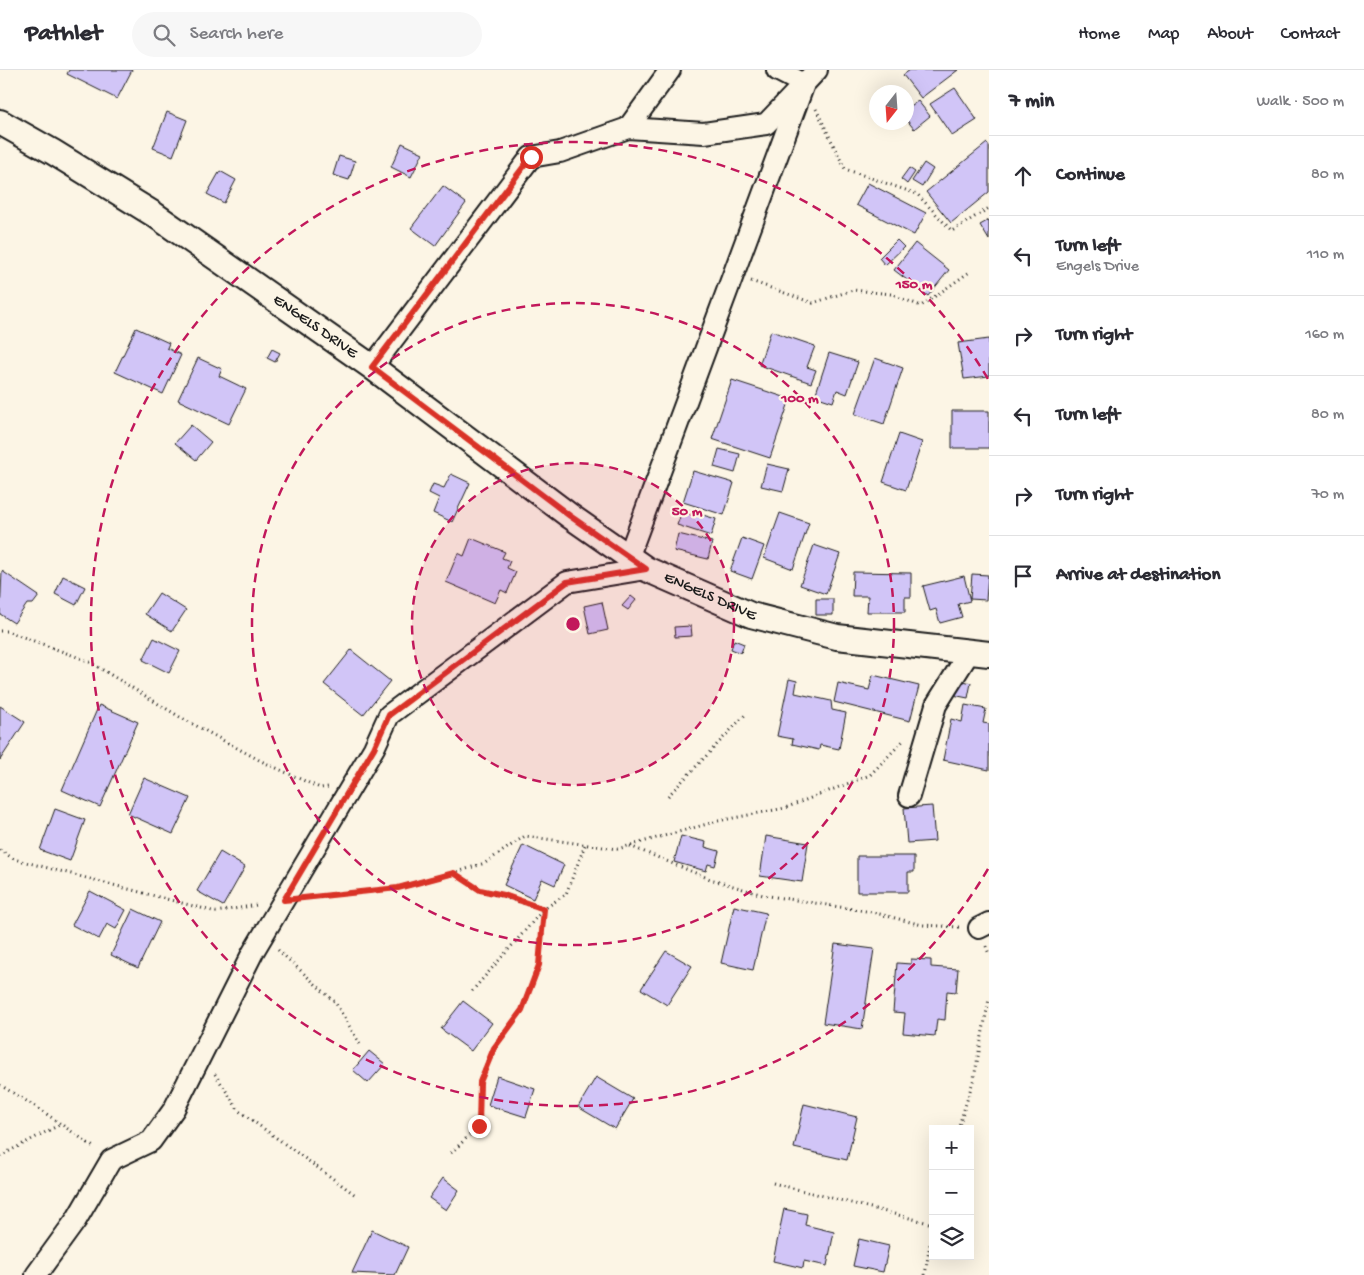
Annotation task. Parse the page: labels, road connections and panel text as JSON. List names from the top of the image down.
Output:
{
  "streets": {
    "street": ["ENGELS DRIVE"]
  },
  "north": "bottom",
  "page": {
    "header": "Pathlet",
    "search": "Search here",
    "nav": [
      "Home",
      "Map",
      "About",
      "Contact"
    ],
    "heading": ["7 min", "Walk · 500 m"],
    "list": [
      ["Continue", "80 m"],
      ["Turn left", "Engels Drive", "110 m"],
      ["Turn right", "160 m"],
      ["Turn left", "80 m"],
      ["Turn right", "70 m"],
      "Arrive at destination"
    ],
    "map_buttons": ["+", "−"]
  },
  "rings": ["150 m", "100 m", "50 m"]
}
